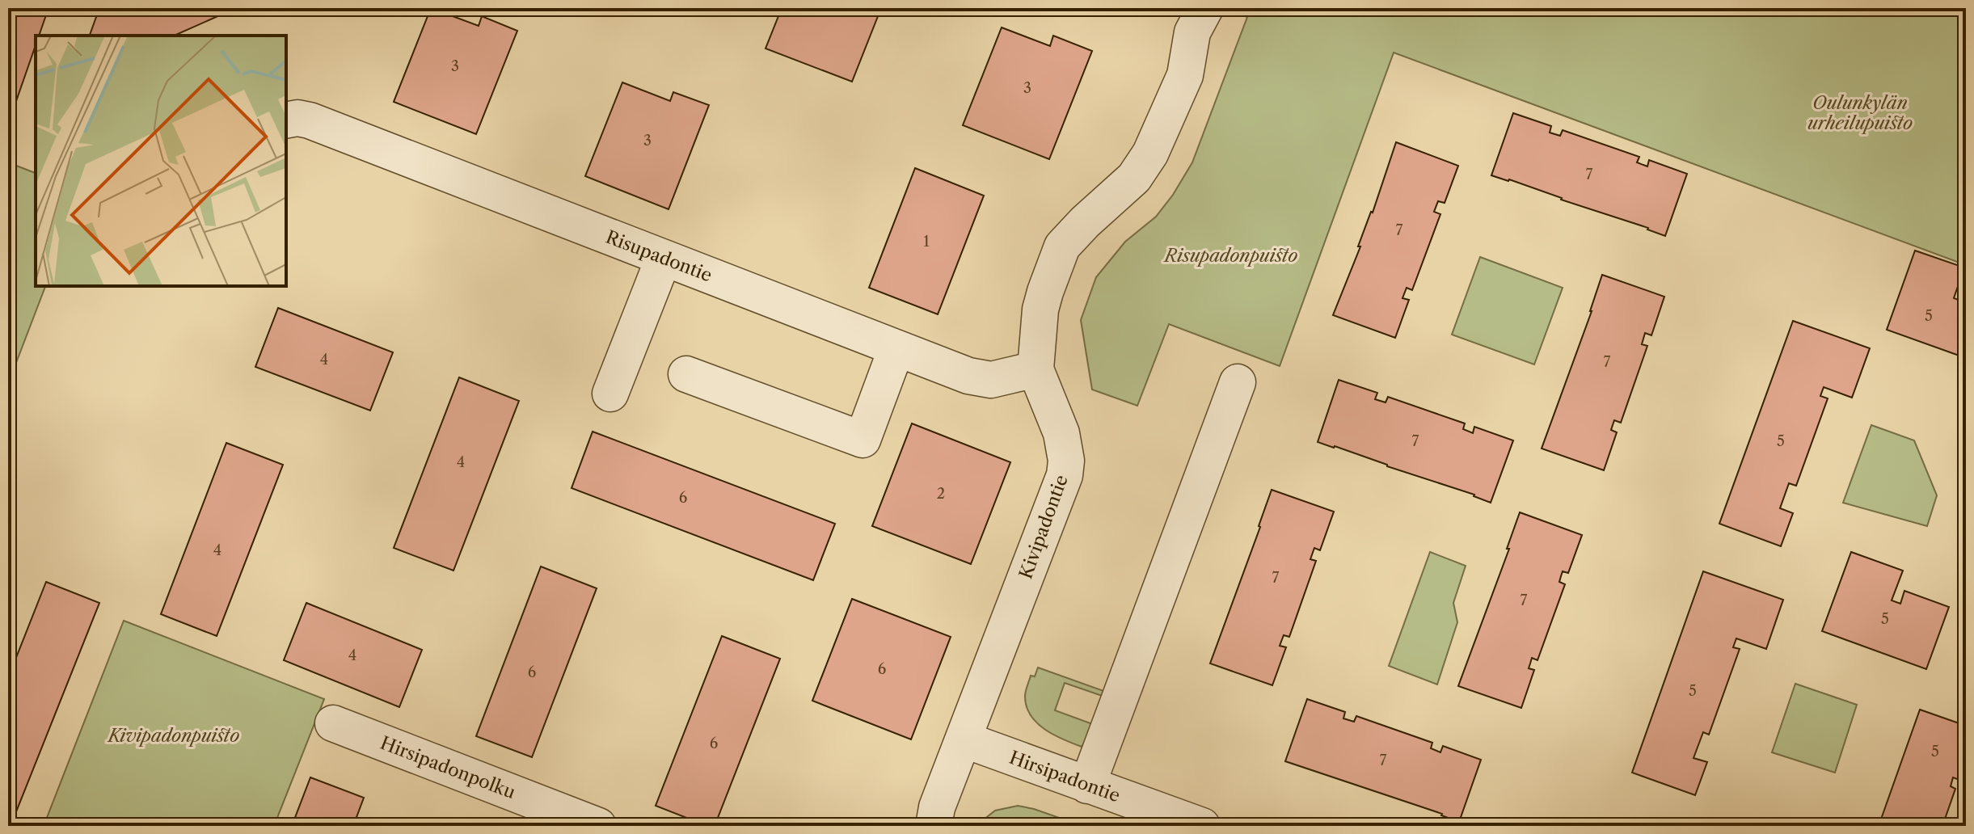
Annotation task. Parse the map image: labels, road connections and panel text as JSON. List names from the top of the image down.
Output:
{
  "streets": {
    "street": [
      "Risupadontie",
      "Kivipadontie",
      "Hirsipadonpolku",
      "Hirsipadontie"
    ]
  },
  "crossings": [
    ["Risupadontie", "Kivipadontie"],
    ["Kivipadontie", "Hirsipadontie"]
  ],
  "parks": ["Oulunkylän urheilupuisto", "Risupadonpuisto", "Kivipadonpuisto"],
  "house_numbers": [
    "3",
    "3",
    "3",
    "7",
    "7",
    "1",
    "5",
    "4",
    "7",
    "7",
    "5",
    "4",
    "2",
    "6",
    "4",
    "7",
    "7",
    "5",
    "4",
    "6",
    "6",
    "5",
    "6",
    "5",
    "7"
  ]
}
